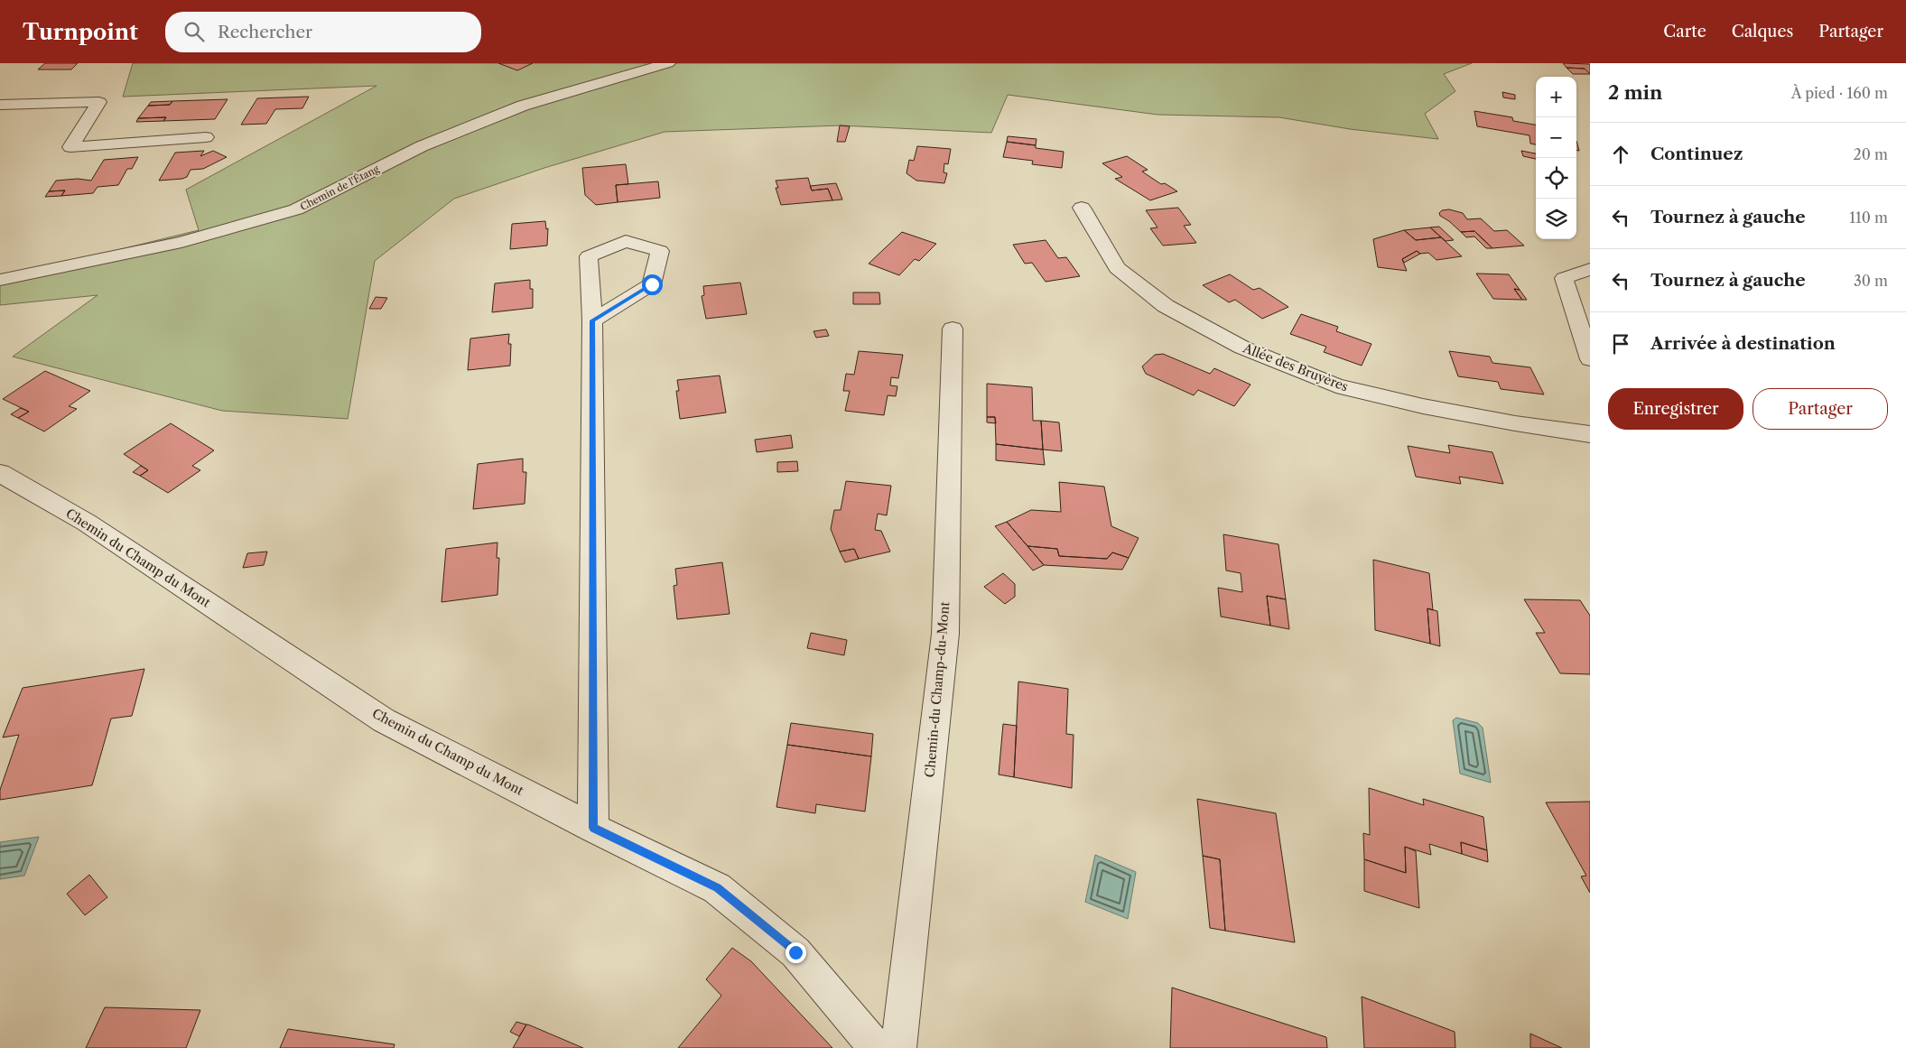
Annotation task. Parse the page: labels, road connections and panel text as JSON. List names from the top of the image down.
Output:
{
  "streets": {
    "street": [
      "Chemin de l'Étang",
      "Allée des Bruyères",
      "Chemin du Champ du Mont",
      "Chemin-du Champ-du-Mont"
    ]
  },
  "page": {
    "header": "Turnpoint",
    "search": "Rechercher",
    "nav": ["Carte", "Calques", "Partager"],
    "heading": ["2 min", "À pied · 160 m"],
    "map_buttons": ["+", "−"],
    "list": [
      ["Continuez", "20 m"],
      ["Tournez à gauche", "110 m"],
      ["Tournez à gauche", "30 m"],
      "Arrivée à destination"
    ],
    "buttons": ["Enregistrer", "Partager"]
  }
}
